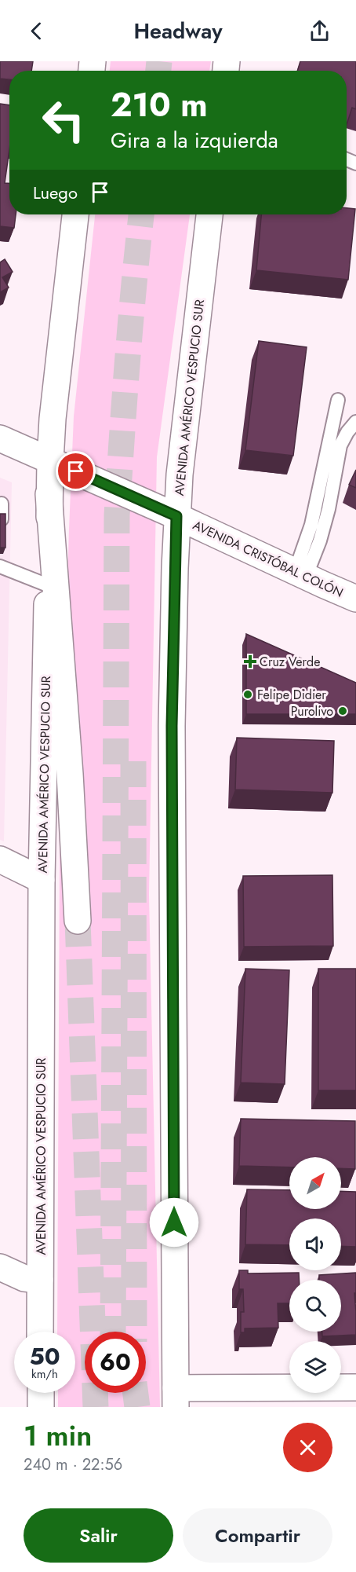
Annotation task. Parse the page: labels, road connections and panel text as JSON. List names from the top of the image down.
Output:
{
  "streets": {
    "main road": ["AVENIDA AMÉRICO VESPUCIO SUR", "AVENIDA CRISTÓBAL COLÓN"]
  },
  "crossings": [
    ["AVENIDA AMÉRICO VESPUCIO SUR", "AVENIDA CRISTÓBAL COLÓN"]
  ],
  "places": {
    "health": ["Cruz Verde"],
    "other": ["Felipe Didier", "Purolivo"]
  },
  "north": "top right",
  "page": {
    "header": "Headway",
    "turn": ["210 m", "Gira a la izquierda"],
    "then": "Luego",
    "speed": "50 km/h",
    "limit": "60",
    "heading": ["1 min", "240 m · 22:56"],
    "buttons": ["Salir", "Compartir"]
  }
}
